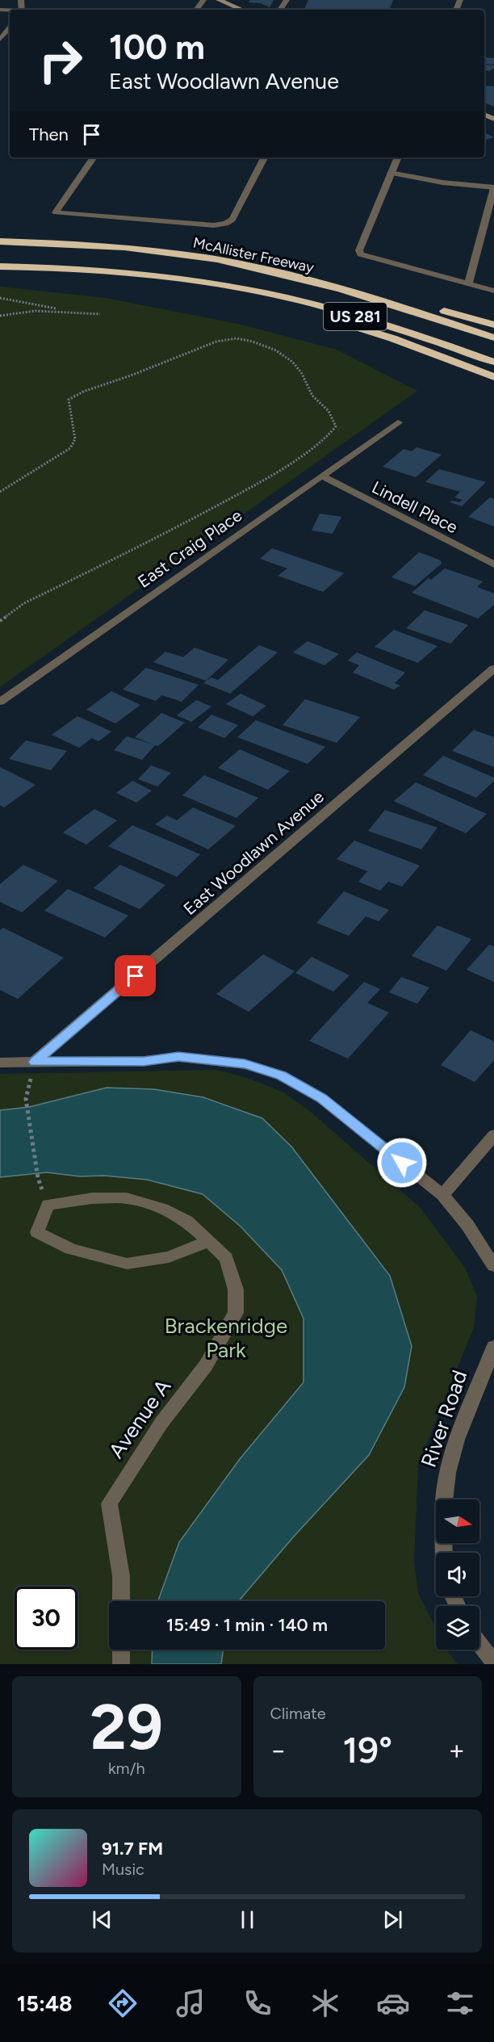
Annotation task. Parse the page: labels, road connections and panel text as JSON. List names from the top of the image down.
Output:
{
  "streets": {
    "highway": ["McAllister Freeway", "US 281"],
    "street": [
      "Lindell Place",
      "East Craig Place",
      "East Woodlawn Avenue",
      "Avenue A",
      "River Road"
    ]
  },
  "crossings": [
    ["Lindell Place", "East Craig Place"]
  ],
  "parks": ["Brackenridge Park"],
  "north": "right",
  "page": {
    "turn": ["100 m", "East Woodlawn Avenue"],
    "then": "Then",
    "limit": "30",
    "trip": "15:49 · 1 min · 140 m",
    "tile": [
      ["29", "km/h"],
      "Climate"
    ],
    "heat": ["−", "19°", "+"],
    "song": ["91.7 FM", "Music"],
    "tabs": "15:48"
  }
}
